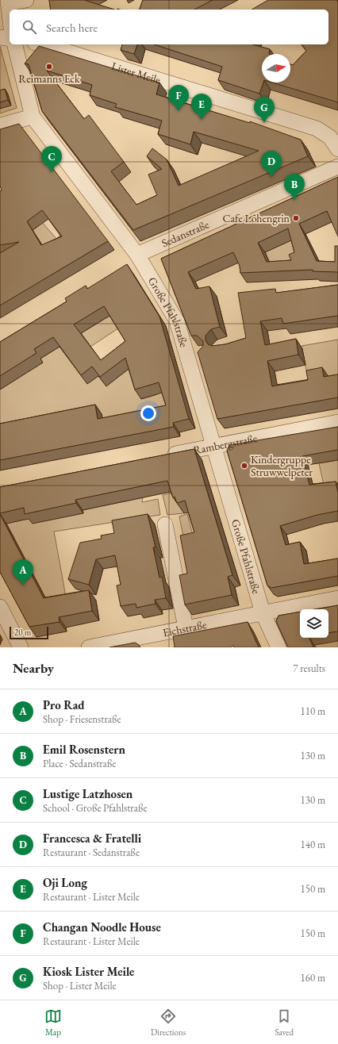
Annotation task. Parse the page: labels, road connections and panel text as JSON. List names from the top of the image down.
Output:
{
  "streets": {
    "street": [
      "Lister Meile",
      "Sedanstraße",
      "Große Pfahlstraße",
      "Rambergstraße",
      "Eichstraße"
    ]
  },
  "crossings": [
    ["Sedanstraße", "Große Pfahlstraße"],
    ["Große Pfahlstraße", "Rambergstraße"],
    ["Große Pfahlstraße", "Eichstraße"]
  ],
  "places": ["Reimanns Eck", "Cafe Lohengrin", "Kindergruppe Struwwelpeter"],
  "scale_bar": "20 m",
  "north": "right",
  "page": {
    "search": "Search here",
    "pins": [
      "F",
      "E",
      "G",
      "C",
      "D",
      "B",
      "A"
    ],
    "scale": "20 m",
    "heading": ["Nearby", "7 results"],
    "list": [
      {
        "mark": "A",
        "name": "Pro Rad",
        "note": "Shop · Friesenstraße",
        "value": "110 m"
      },
      {
        "mark": "B",
        "name": "Emil Rosenstern",
        "note": "Place · Sedanstraße",
        "value": "130 m"
      },
      {
        "mark": "C",
        "name": "Lustige Latzhosen",
        "note": "School · Große Pfahlstraße",
        "value": "130 m"
      },
      {
        "mark": "D",
        "name": "Francesca & Fratelli",
        "note": "Restaurant · Sedanstraße",
        "value": "140 m"
      },
      {
        "mark": "E",
        "name": "Oji Long",
        "note": "Restaurant · Lister Meile",
        "value": "150 m"
      },
      {
        "mark": "F",
        "name": "Changan Noodle House",
        "note": "Restaurant · Lister Meile",
        "value": "150 m"
      },
      {
        "mark": "G",
        "name": "Kiosk Lister Meile",
        "note": "Shop · Lister Meile",
        "value": "160 m"
      }
    ],
    "nav": ["Map", "Directions", "Saved"]
  }
}
